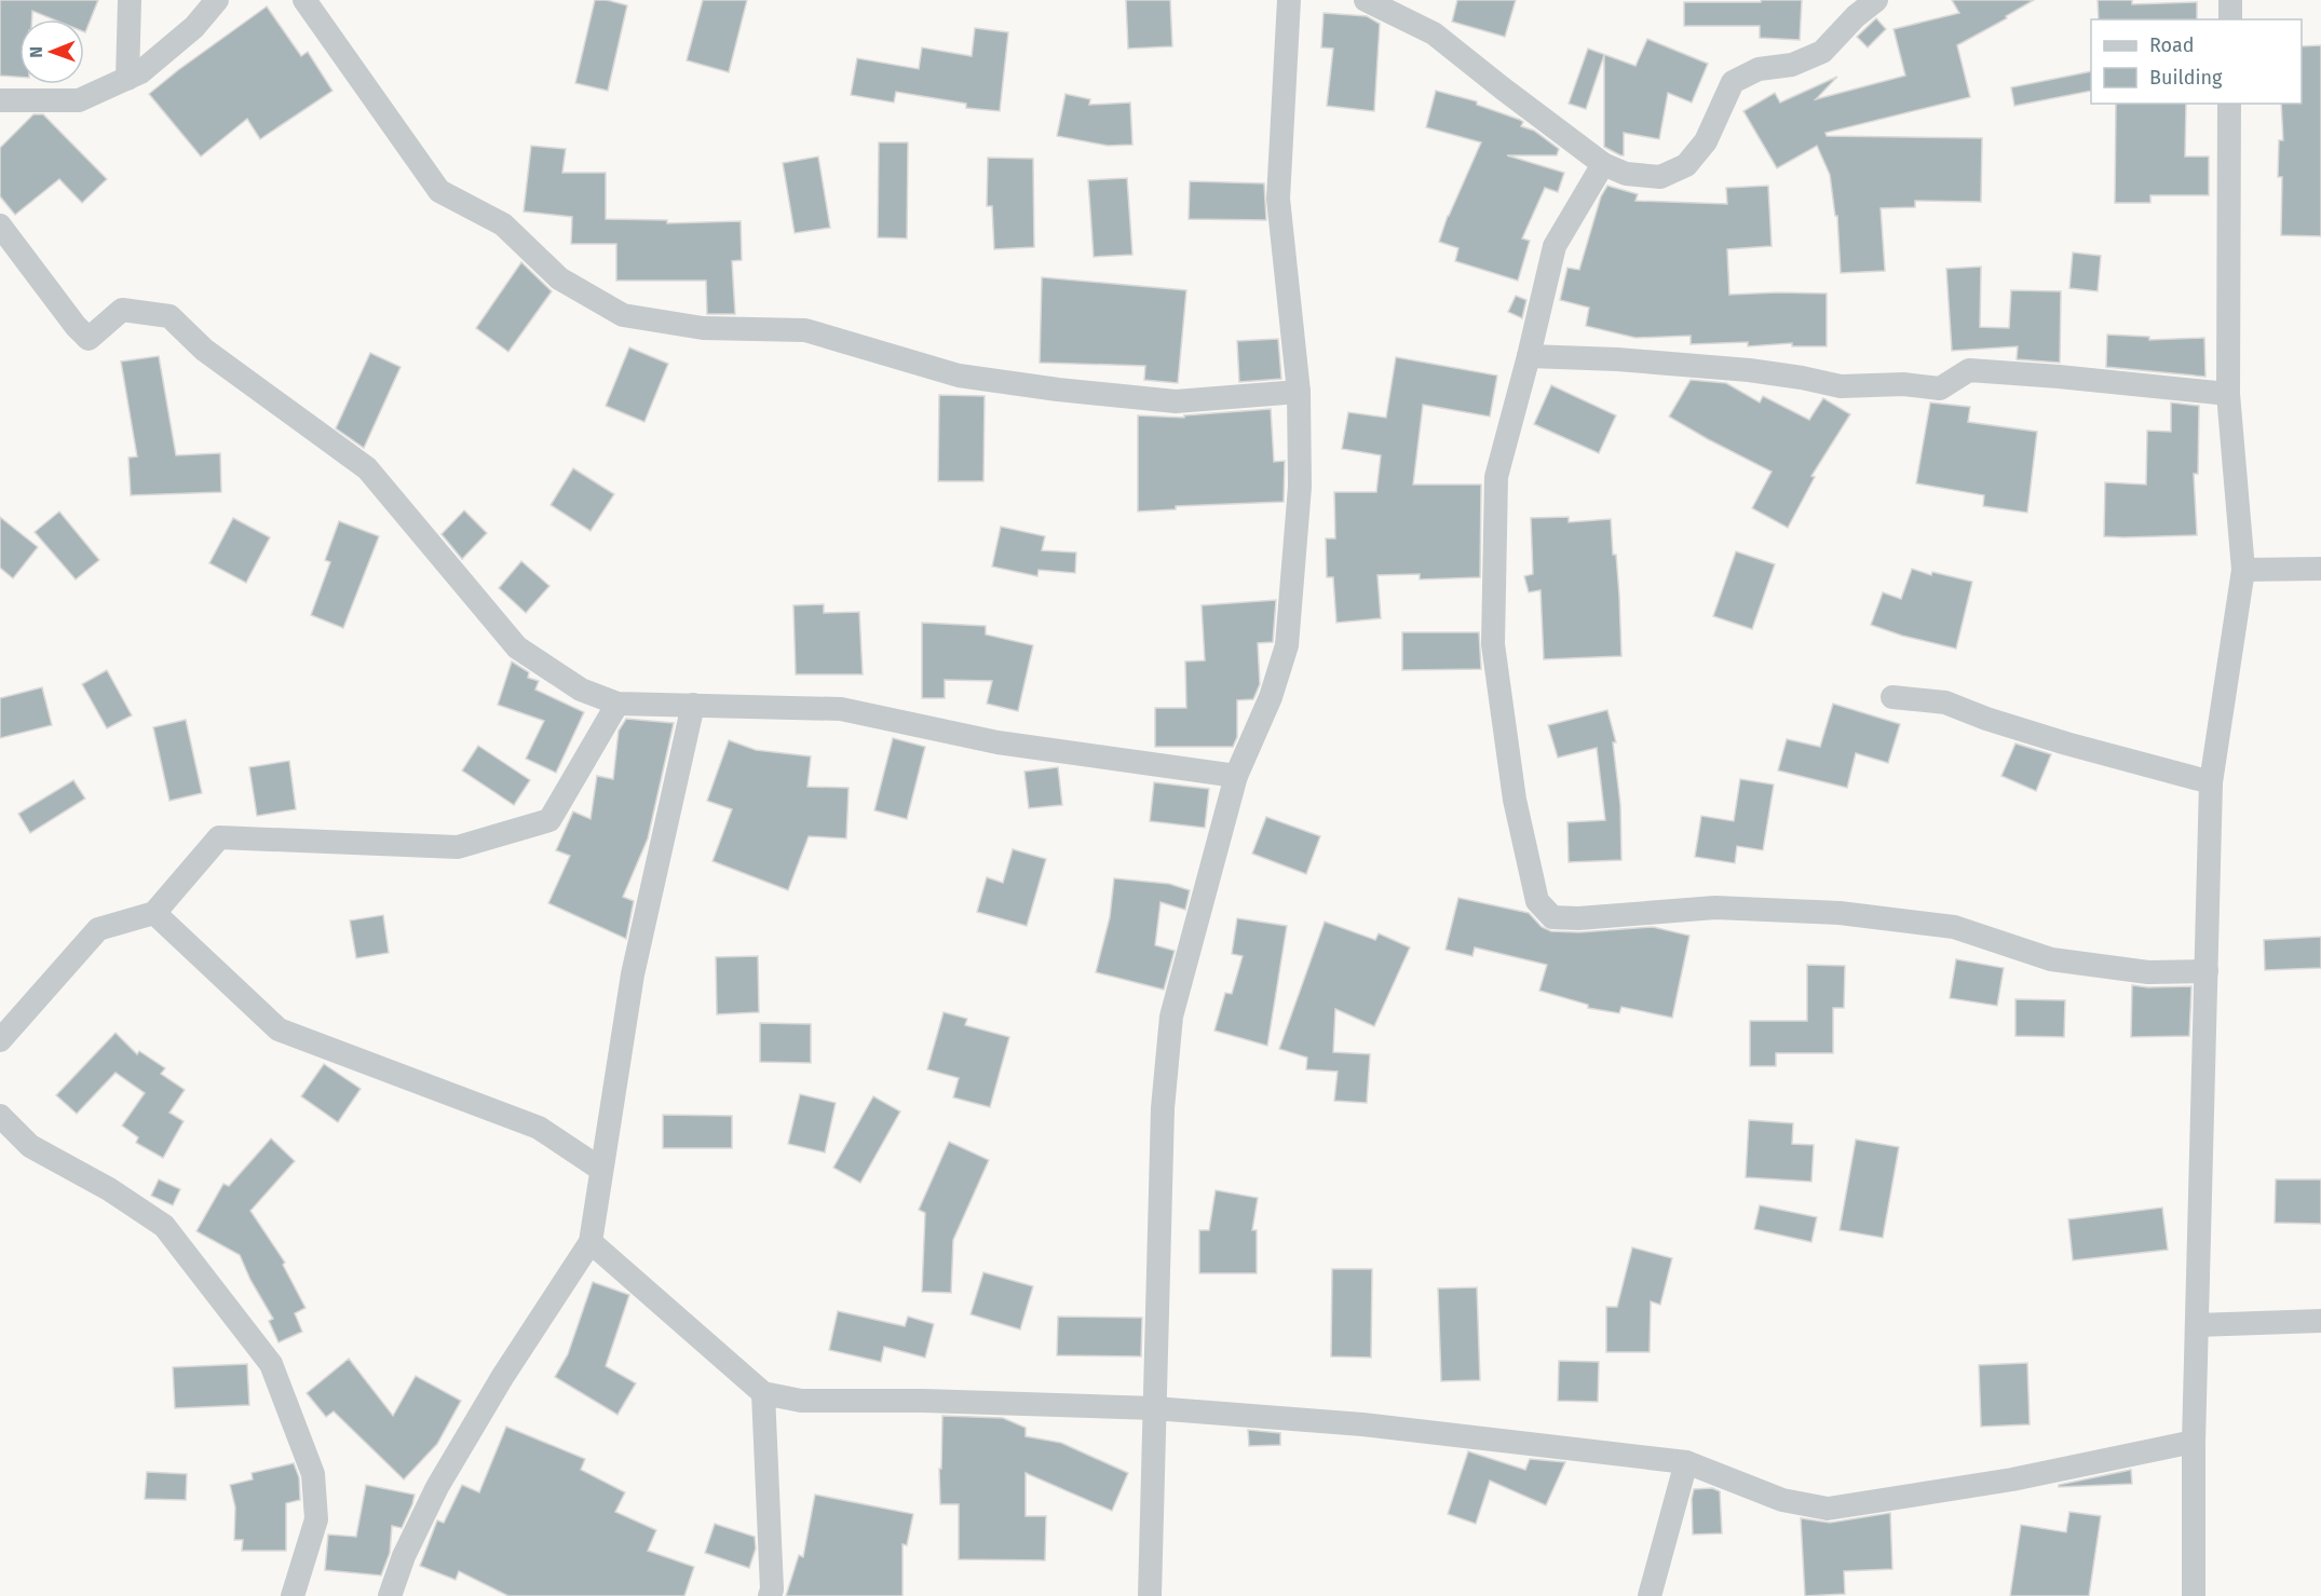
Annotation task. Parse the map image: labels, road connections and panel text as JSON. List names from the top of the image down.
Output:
{
  "legend": ["Road", "Building"],
  "north": "left"
}
